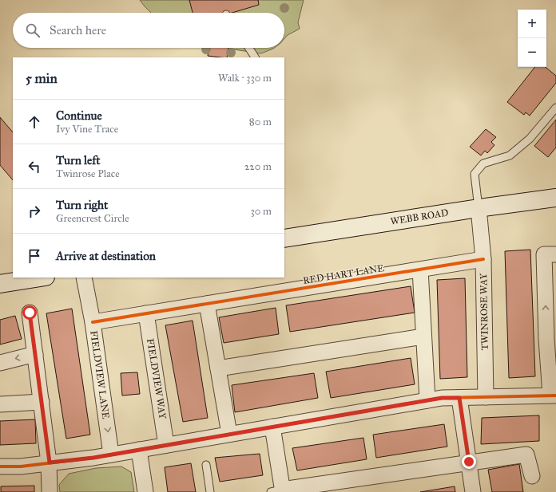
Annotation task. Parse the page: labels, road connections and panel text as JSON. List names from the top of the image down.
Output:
{
  "streets": {
    "street": [
      "WEBB ROAD",
      "RED HART LANE",
      "TWINROSE WAY",
      "FIELDVIEW LANE",
      "FIELDVIEW WAY"
    ]
  },
  "crossings": [
    ["WEBB ROAD", "TWINROSE WAY"],
    ["RED HART LANE", "TWINROSE WAY"],
    ["RED HART LANE", "FIELDVIEW LANE"],
    ["RED HART LANE", "FIELDVIEW WAY"]
  ],
  "page": {
    "map_buttons": ["+", "−"],
    "search": "Search here",
    "heading": ["5 min", "Walk · 330 m"],
    "list": [
      ["Continue", "Ivy Vine Trace", "80 m"],
      ["Turn left", "Twinrose Place", "220 m"],
      ["Turn right", "Greencrest Circle", "30 m"],
      "Arrive at destination"
    ]
  }
}
